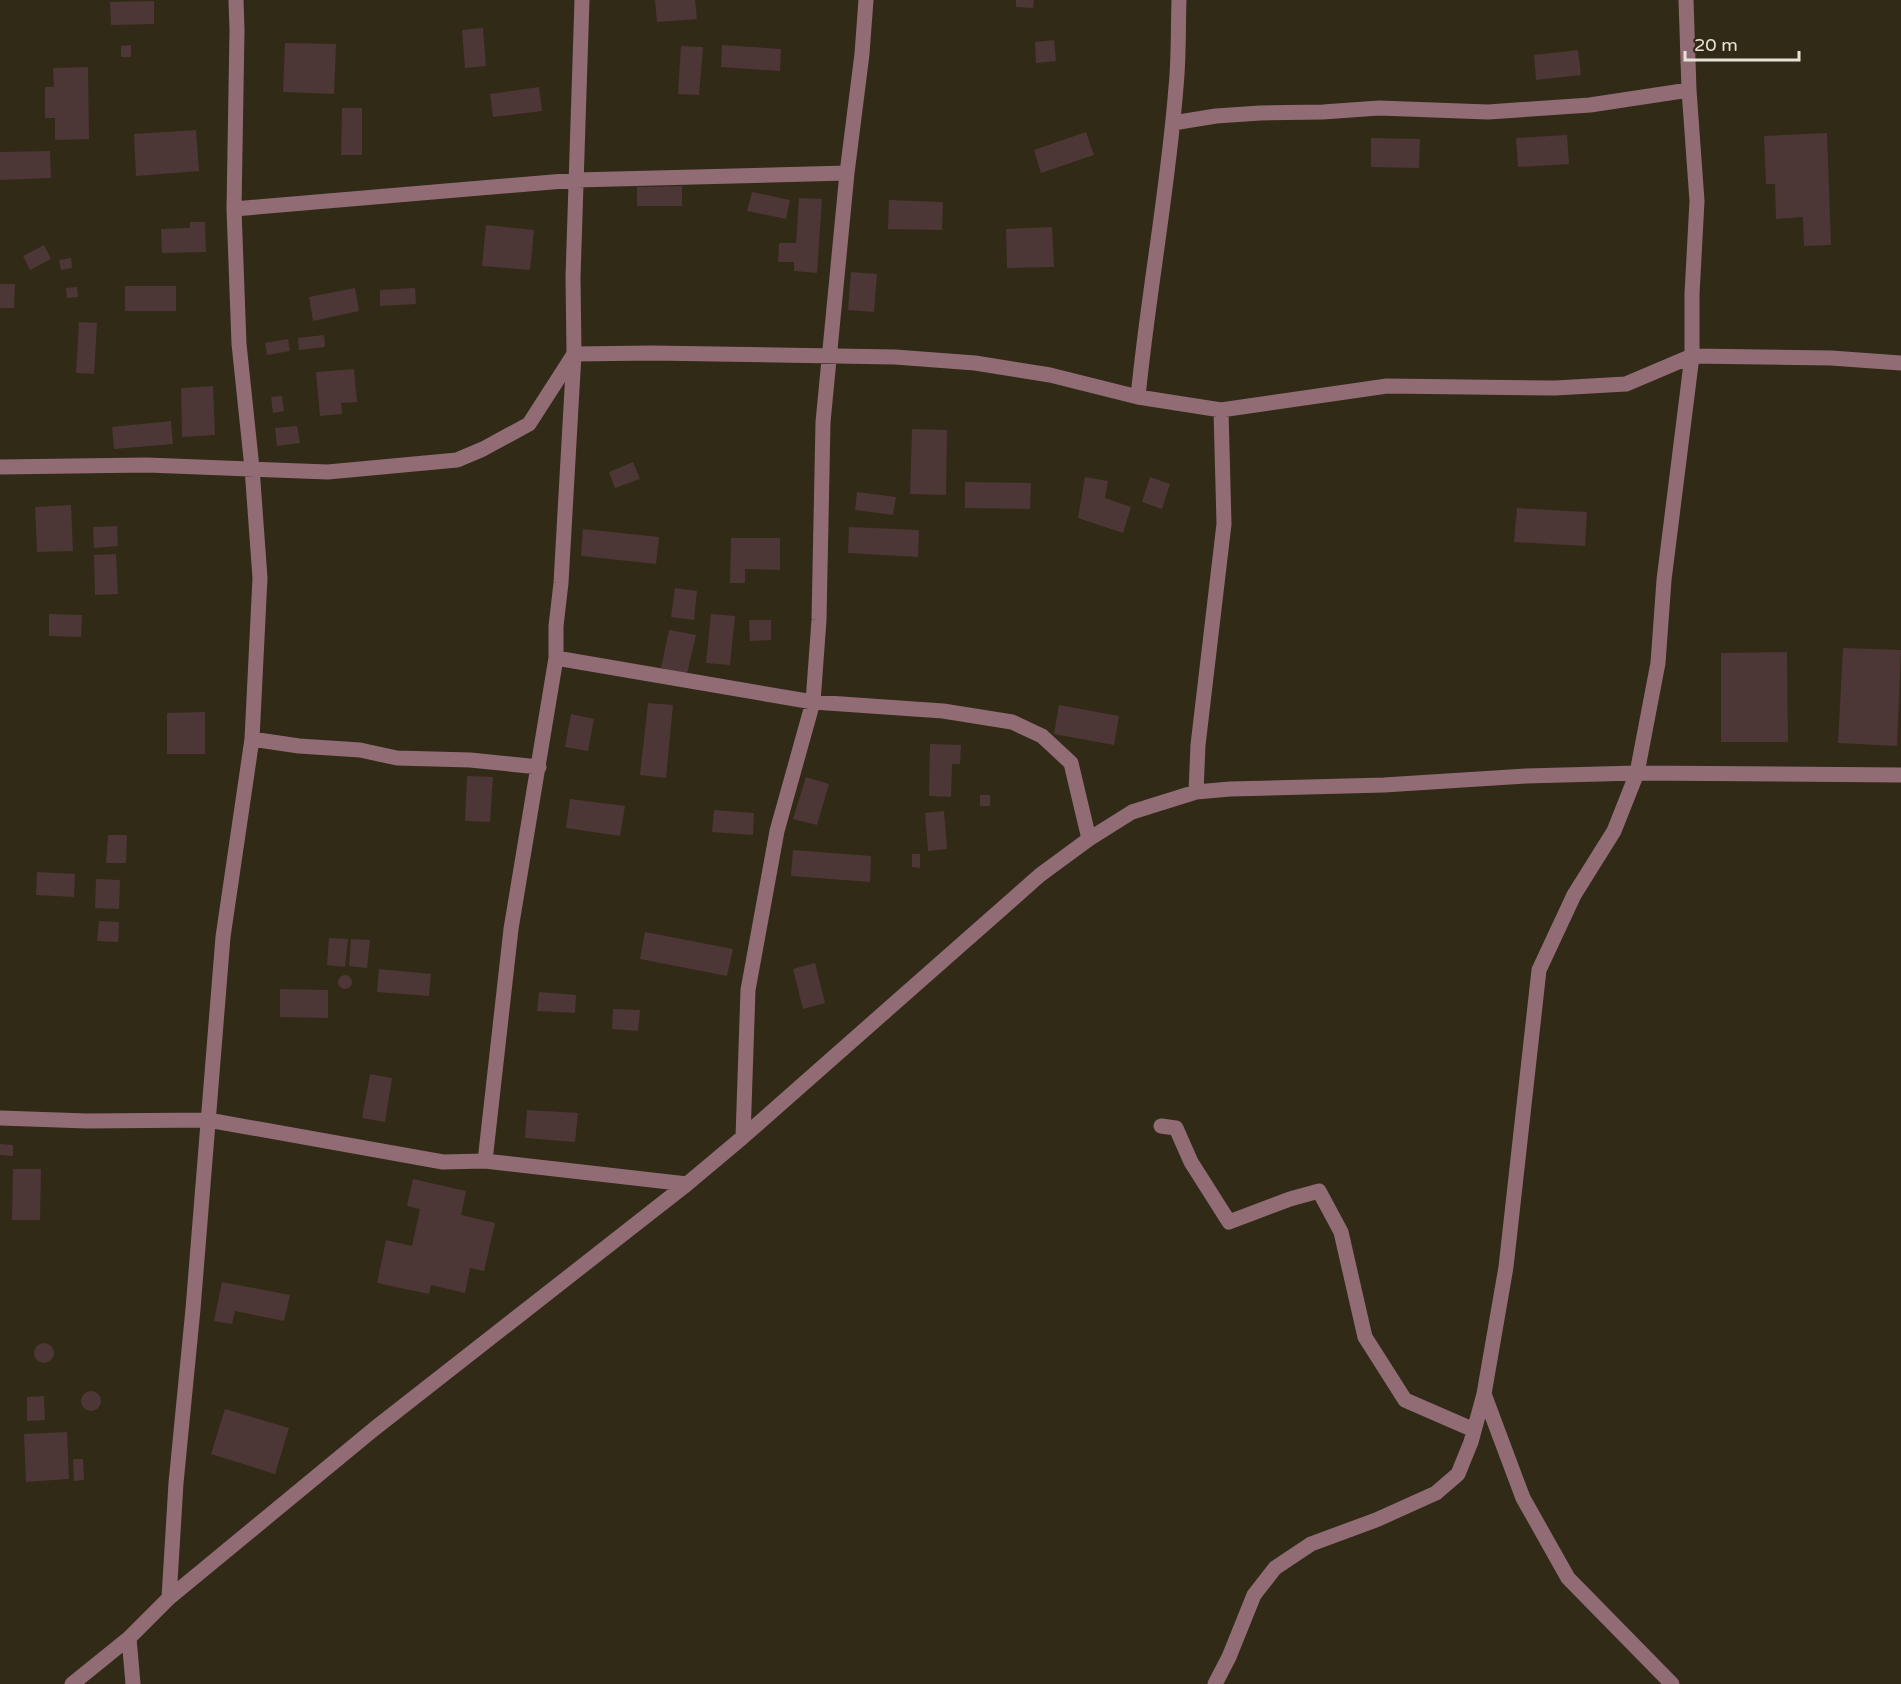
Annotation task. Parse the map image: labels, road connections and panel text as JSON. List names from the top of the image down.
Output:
{
  "scale_bar": "20 m"
}
